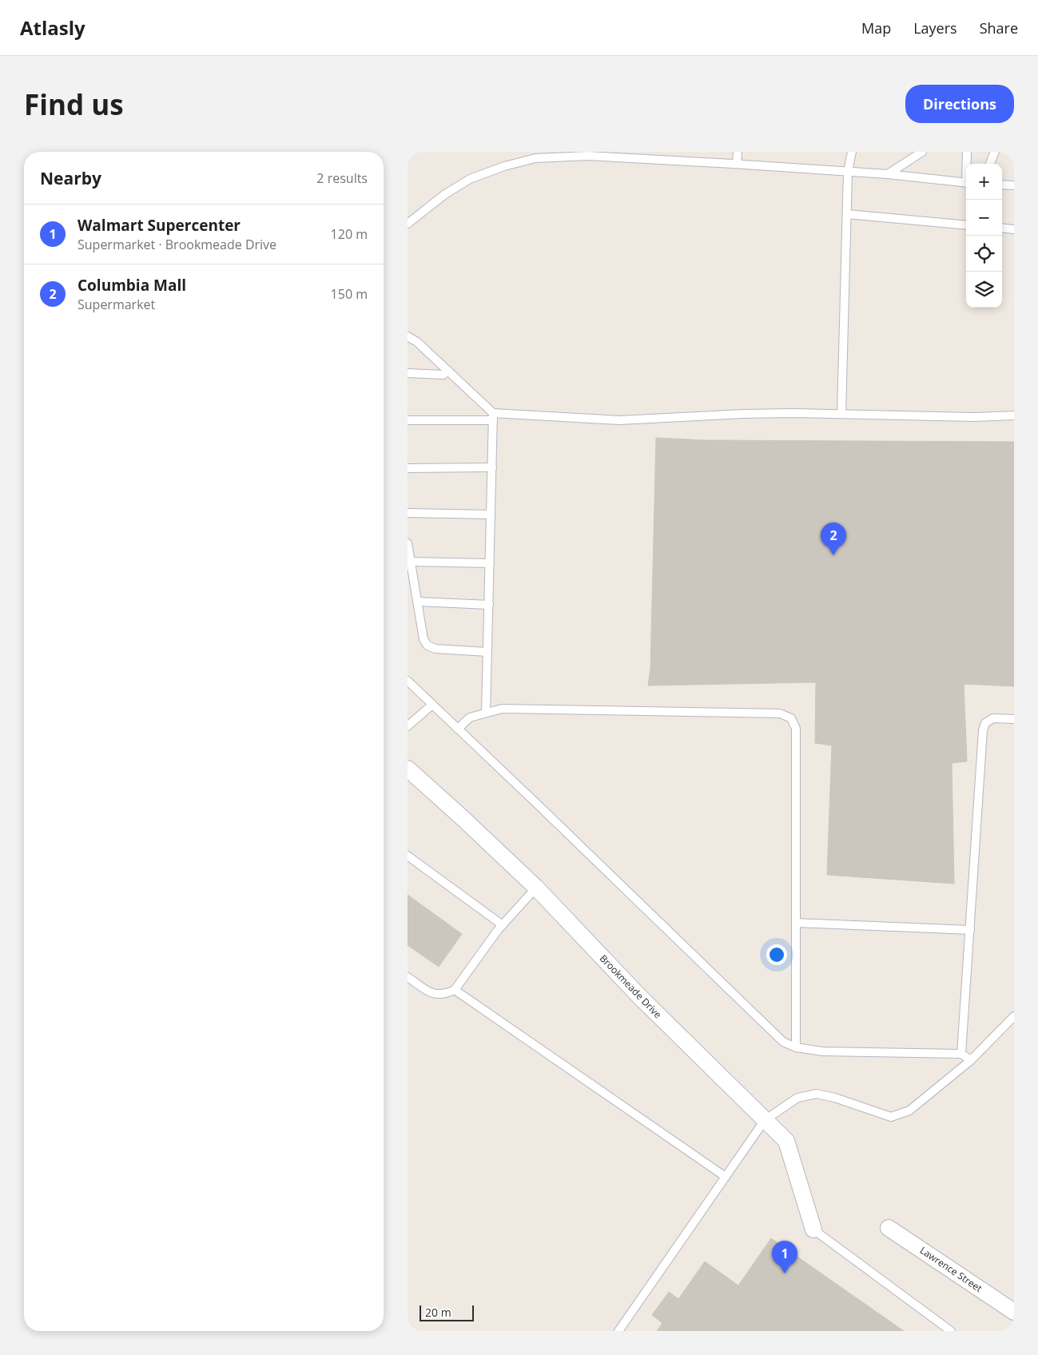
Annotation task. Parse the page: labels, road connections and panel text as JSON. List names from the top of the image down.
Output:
{
  "streets": {
    "street": ["Brookmeade Drive", "Lawrence Street"]
  },
  "scale_bar": "20 m",
  "page": {
    "header": "Atlasly",
    "nav": ["Map", "Layers", "Share"],
    "buttons": "Directions",
    "title": "Find us",
    "heading": ["Nearby", "2 results"],
    "map_buttons": ["+", "−"],
    "list": [
      {
        "mark": "1",
        "name": "Walmart Supercenter",
        "note": "Supermarket · Brookmeade Drive",
        "value": "120 m"
      },
      {
        "mark": "2",
        "name": "Columbia Mall",
        "note": "Supermarket",
        "value": "150 m"
      }
    ],
    "pins": ["2", "1"],
    "scale": "20 m"
  }
}
